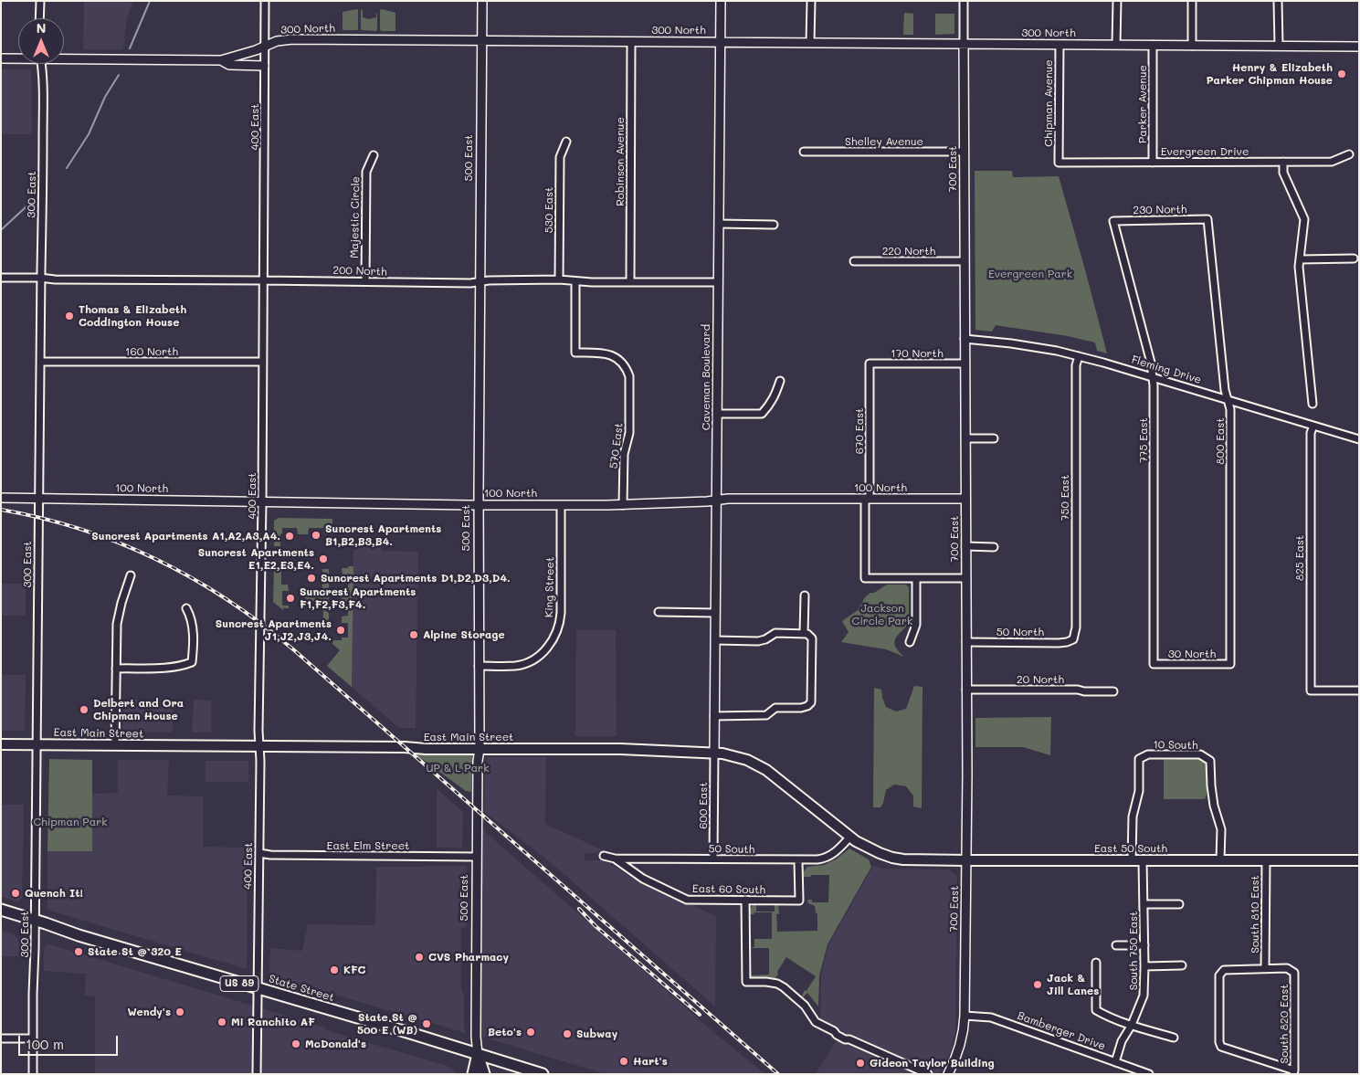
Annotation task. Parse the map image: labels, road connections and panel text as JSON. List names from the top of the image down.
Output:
{
  "streets": {
    "main road": [
      "500 East",
      "East Main Street",
      "East 50 South",
      "US 89",
      "State Street"
    ],
    "street": [
      "300 North",
      "Chipman Avenue",
      "Parker Avenue",
      "400 East",
      "Shelley Avenue",
      "Evergreen Drive",
      "Robinson Avenue",
      "700 East",
      "300 East",
      "530 East",
      "230 North",
      "Majestic Circle",
      "220 North",
      "200 North",
      "160 North",
      "170 North",
      "Fleming Drive",
      "Caveman Boulevard",
      "670 East",
      "775 East",
      "800 East",
      "570 East",
      "100 North",
      "750 East",
      "825 East",
      "King Street",
      "50 North",
      "30 North",
      "20 North",
      "10 South",
      "600 East",
      "East Elm Street",
      "50 South",
      "East 60 South",
      "South 810 East",
      "South 750 East",
      "South 820 East",
      "Bamberger Drive"
    ]
  },
  "crossings": [
    ["300 North", "Chipman Avenue"],
    ["300 North", "Parker Avenue"],
    ["300 North", "400 East"],
    ["300 North", "500 East"],
    ["300 North", "Robinson Avenue"],
    ["300 North", "700 East"],
    ["300 North", "Caveman Boulevard"],
    ["Chipman Avenue", "Evergreen Drive"],
    ["Parker Avenue", "Evergreen Drive"],
    ["400 East", "200 North"],
    ["400 East", "160 North"],
    ["400 East", "100 North"],
    ["400 East", "East Main Street"],
    ["400 East", "East Elm Street"],
    ["400 East", "State Street"],
    ["Shelley Avenue", "700 East"],
    ["500 East", "200 North"],
    ["500 East", "100 North"],
    ["500 East", "King Street"],
    ["500 East", "East Main Street"],
    ["500 East", "East Elm Street"],
    ["500 East", "State Street"],
    ["Robinson Avenue", "200 North"],
    ["700 East", "220 North"],
    ["700 East", "170 North"],
    ["700 East", "Fleming Drive"],
    ["700 East", "100 North"],
    ["700 East", "50 North"],
    ["700 East", "20 North"],
    ["700 East", "East 50 South"],
    ["700 East", "Bamberger Drive"],
    ["300 East", "200 North"],
    ["300 East", "160 North"],
    ["300 East", "100 North"],
    ["300 East", "East Main Street"],
    ["300 East", "State Street"],
    ["530 East", "200 North"],
    ["230 North", "775 East"],
    ["230 North", "800 East"],
    ["Majestic Circle", "200 North"],
    ["200 North", "Caveman Boulevard"],
    ["200 North", "570 East"],
    ["170 North", "670 East"],
    ["Fleming Drive", "775 East"],
    ["Fleming Drive", "800 East"],
    ["Fleming Drive", "750 East"],
    ["Fleming Drive", "825 East"],
    ["Caveman Boulevard", "100 North"],
    ["Caveman Boulevard", "East Main Street"],
    ["Caveman Boulevard", "600 East"],
    ["670 East", "100 North"],
    ["775 East", "30 North"],
    ["800 East", "30 North"],
    ["570 East", "100 North"],
    ["100 North", "King Street"],
    ["750 East", "50 North"],
    ["East Main Street", "600 East"],
    ["East Main Street", "East 50 South"],
    ["East Main Street", "50 South"],
    ["10 South", "East 50 South"],
    ["600 East", "50 South"],
    ["East 50 South", "South 810 East"],
    ["East 50 South", "South 750 East"],
    ["50 South", "East 60 South"],
    ["South 810 East", "South 820 East"],
    ["South 750 East", "Bamberger Drive"]
  ],
  "parks": [
    "Evergreen Park",
    "Jackson Circle Park",
    "UP & L Park",
    "Chipman Park"
  ],
  "places": [
    "Henry & Elizabeth Parker Chipman House",
    "Thomas & Elizabeth Coddington House",
    "Suncrest Apartments B1,B2,B3,B4.",
    "Suncrest Apartments A1,A2,A3,A4.",
    "Suncrest Apartments E1,E2,E3,E4.",
    "Suncrest Apartments D1,D2,D3,D4.",
    "Suncrest Apartments F1,F2,F3,F4.",
    "Suncrest Apartments J1,J2,J3,J4.",
    "Alpine Storage",
    "Delbert and Ora Chipman House",
    "Quench It!",
    "State St @ 320 E",
    "CVS Pharmacy",
    "KFC",
    "Jack & Jill Lanes",
    "Wendy's",
    "Mi Ranchito AF",
    "State St @ 500 E (WB)",
    "Beto's",
    "Subway",
    "McDonald's",
    "Hart's",
    "Gideon Taylor Building"
  ],
  "scale_bar": "100 m",
  "north": "top"
}
